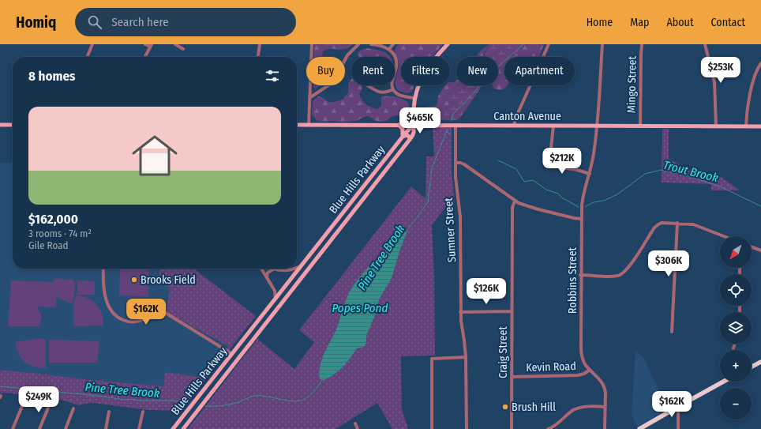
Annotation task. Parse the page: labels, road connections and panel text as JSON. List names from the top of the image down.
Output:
{
  "streets": {
    "main road": ["Canton Avenue", "Blue Hills Parkway"],
    "street": [
      "Mingo Street",
      "Sumner Street",
      "Robbins Street",
      "Craig Street",
      "Kevin Road"
    ]
  },
  "crossings": [
    ["Mingo Street", "Canton Avenue"],
    ["Canton Avenue", "Blue Hills Parkway"],
    ["Canton Avenue", "Sumner Street"],
    ["Canton Avenue", "Robbins Street"],
    ["Robbins Street", "Kevin Road"],
    ["Craig Street", "Kevin Road"]
  ],
  "water": ["Trout Brook", "Pine Tree Brook", "Popes Pond"],
  "places": ["Brooks Field", "Brush Hill"],
  "north": "bottom left",
  "page": {
    "header": "Homiq",
    "search": "Search here",
    "nav": [
      "Home",
      "Map",
      "About",
      "Contact"
    ],
    "price": [
      "$253K",
      "$465K",
      "$212K",
      "$306K",
      "$126K",
      "$162K",
      "$249K",
      "$162K"
    ],
    "chip": [
      "Buy",
      "Rent",
      "Filters",
      "New",
      "Apartment"
    ],
    "heading": "8 homes",
    "list": [
      {
        "name": "$162,000",
        "note": "3 rooms · 74 m² · Gile Road"
      }
    ],
    "map_buttons": ["+", "−"]
  }
}
